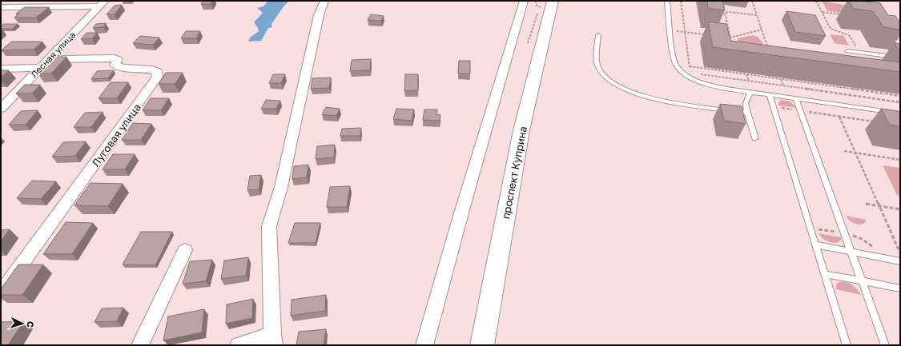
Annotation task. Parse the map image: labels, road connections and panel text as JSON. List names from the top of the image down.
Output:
{
  "streets": {
    "main road": ["проспект Куприна"],
    "street": ["Лесная улица", "Луговая улица"]
  },
  "crossings": [
    ["Лесная улица", "Луговая улица"]
  ],
  "north": "right"
}
